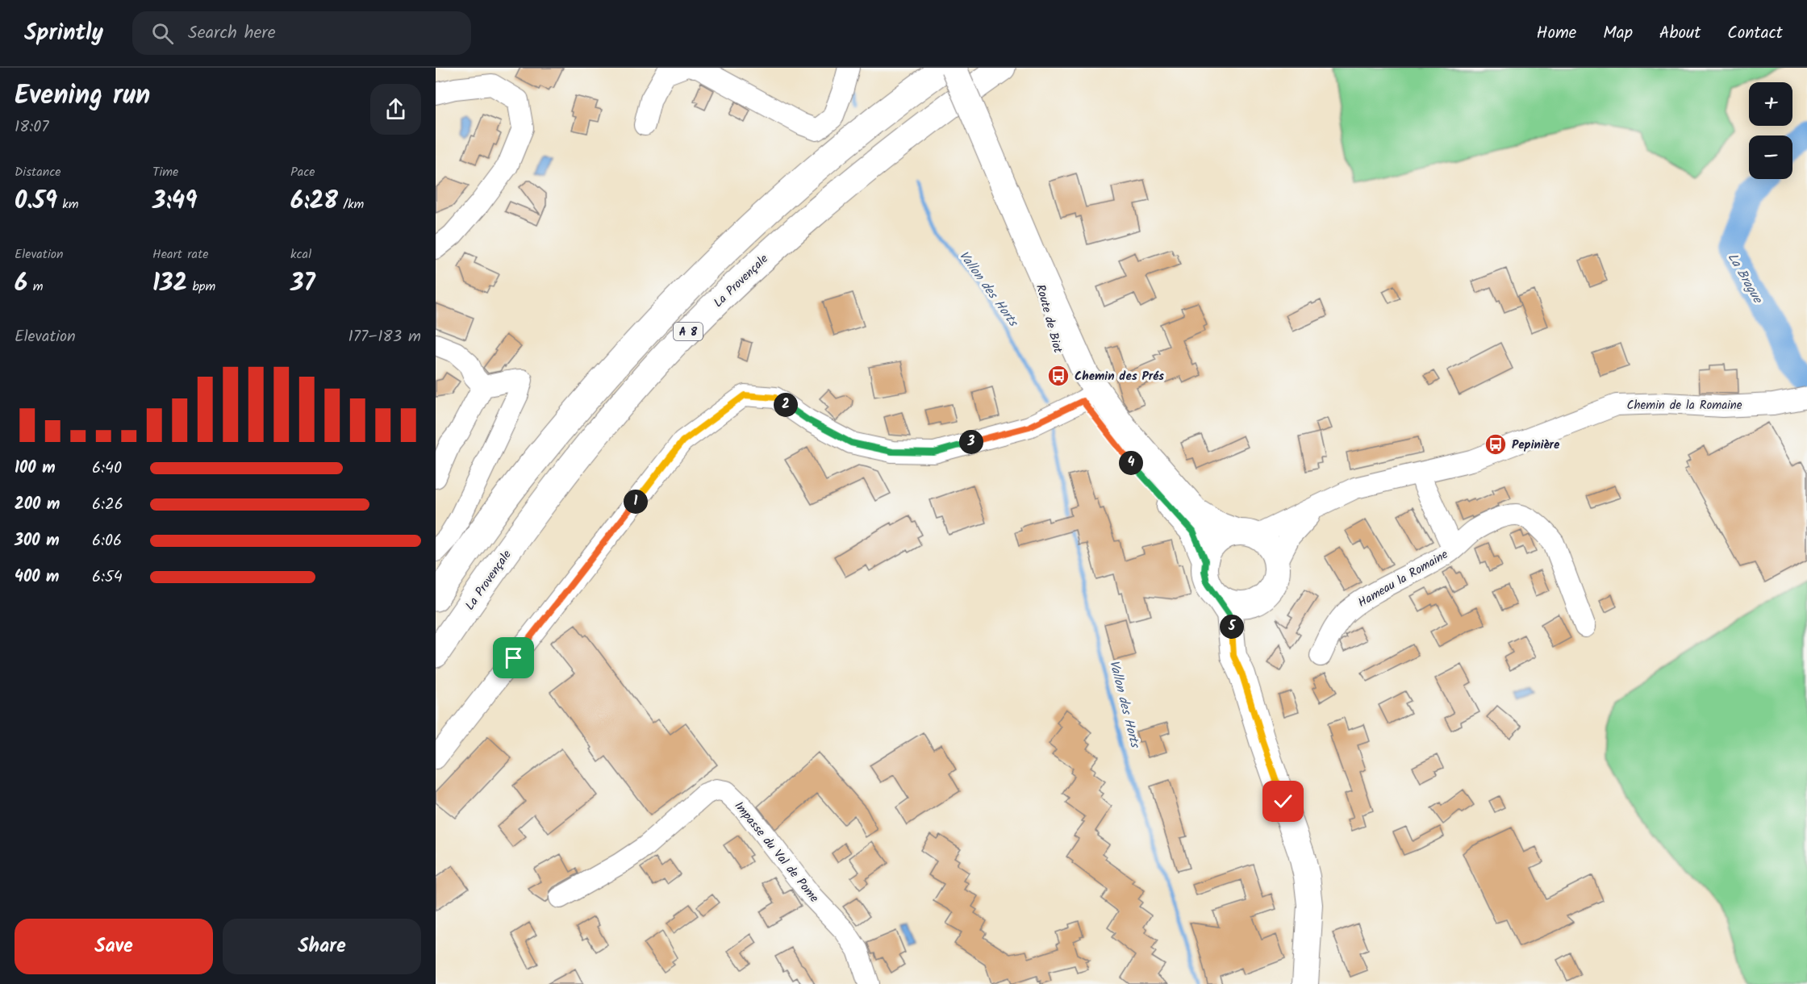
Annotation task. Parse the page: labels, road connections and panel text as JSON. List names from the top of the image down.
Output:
{
  "streets": {
    "highway": ["La Provençale", "A 8"],
    "main road": ["Route de Biot"],
    "street": ["Chemin de la Romaine", "Hameau la Romaine", "Impasse du Val de Pome"]
  },
  "crossings": [
    ["Route de Biot", "Chemin de la Romaine"]
  ],
  "water": ["La Brague", "Vallon des Horts"],
  "places": {
    "bus stop": ["Chemin des Prés", "Pepinière"]
  },
  "page": {
    "header": "Sprintly",
    "search": "Search here",
    "nav": [
      "Home",
      "Map",
      "About",
      "Contact"
    ],
    "heading": ["Evening run", "18:07"],
    "map_buttons": ["+", "−"],
    "stats": [
      ["Distance", "0.59 km"],
      ["Time", "3:49"],
      ["Pace", "6:28 /km"],
      ["Elevation", "6 m"],
      ["Heart rate", "132 bpm"],
      ["kcal", "37"]
    ],
    "chart": ["Elevation", "177–183 m"],
    "pins": [
      "2",
      "3",
      "4",
      "1",
      "5"
    ],
    "list": [
      {
        "name": "100 m",
        "note": "6:40"
      },
      {
        "name": "200 m",
        "note": "6:26"
      },
      {
        "name": "300 m",
        "note": "6:06"
      },
      {
        "name": "400 m",
        "note": "6:54"
      }
    ],
    "buttons": ["Save", "Share"]
  }
}
